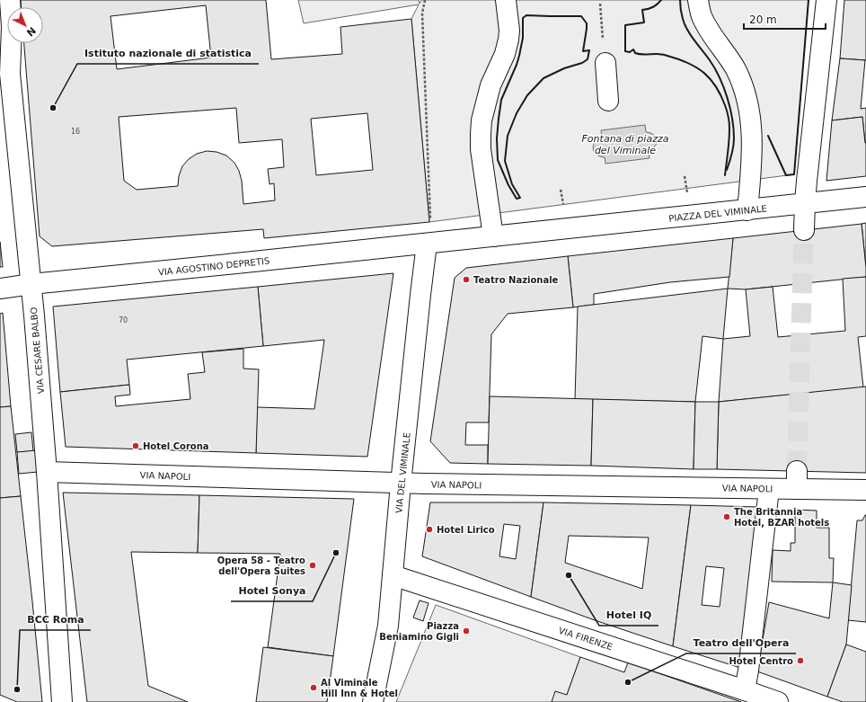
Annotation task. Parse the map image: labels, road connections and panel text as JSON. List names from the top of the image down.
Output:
{
  "streets": {
    "street": [
      "PIAZZA DEL VIMINALE",
      "VIA AGOSTINO DEPRETIS",
      "VIA CESARE BALBO",
      "VIA DEL VIMINALE",
      "VIA NAPOLI",
      "VIA FIRENZE"
    ]
  },
  "crossings": [
    ["PIAZZA DEL VIMINALE", "VIA AGOSTINO DEPRETIS"],
    ["PIAZZA DEL VIMINALE", "VIA DEL VIMINALE"],
    ["VIA AGOSTINO DEPRETIS", "VIA CESARE BALBO"],
    ["VIA AGOSTINO DEPRETIS", "VIA DEL VIMINALE"],
    ["VIA CESARE BALBO", "VIA NAPOLI"],
    ["VIA DEL VIMINALE", "VIA NAPOLI"],
    ["VIA DEL VIMINALE", "VIA FIRENZE"]
  ],
  "water": ["Fontana di piazza del Viminale"],
  "places": [
    "Istituto nazionale di statistica",
    "Teatro Nazionale",
    "Hotel Corona",
    "The Britannia Hotel, BZAR hotels",
    "Hotel Lirico",
    "Hotel Sonya",
    "Opera 58 - Teatro dell'Opera Suites",
    "Hotel IQ",
    "Piazza Beniamino Gigli",
    "Hotel Centro",
    "Teatro dell'Opera",
    "Al Viminale Hill Inn & Hotel",
    "BCC Roma"
  ],
  "house_numbers": ["16", "70"],
  "scale_bar": "20 m",
  "north": "bottom right"
}
